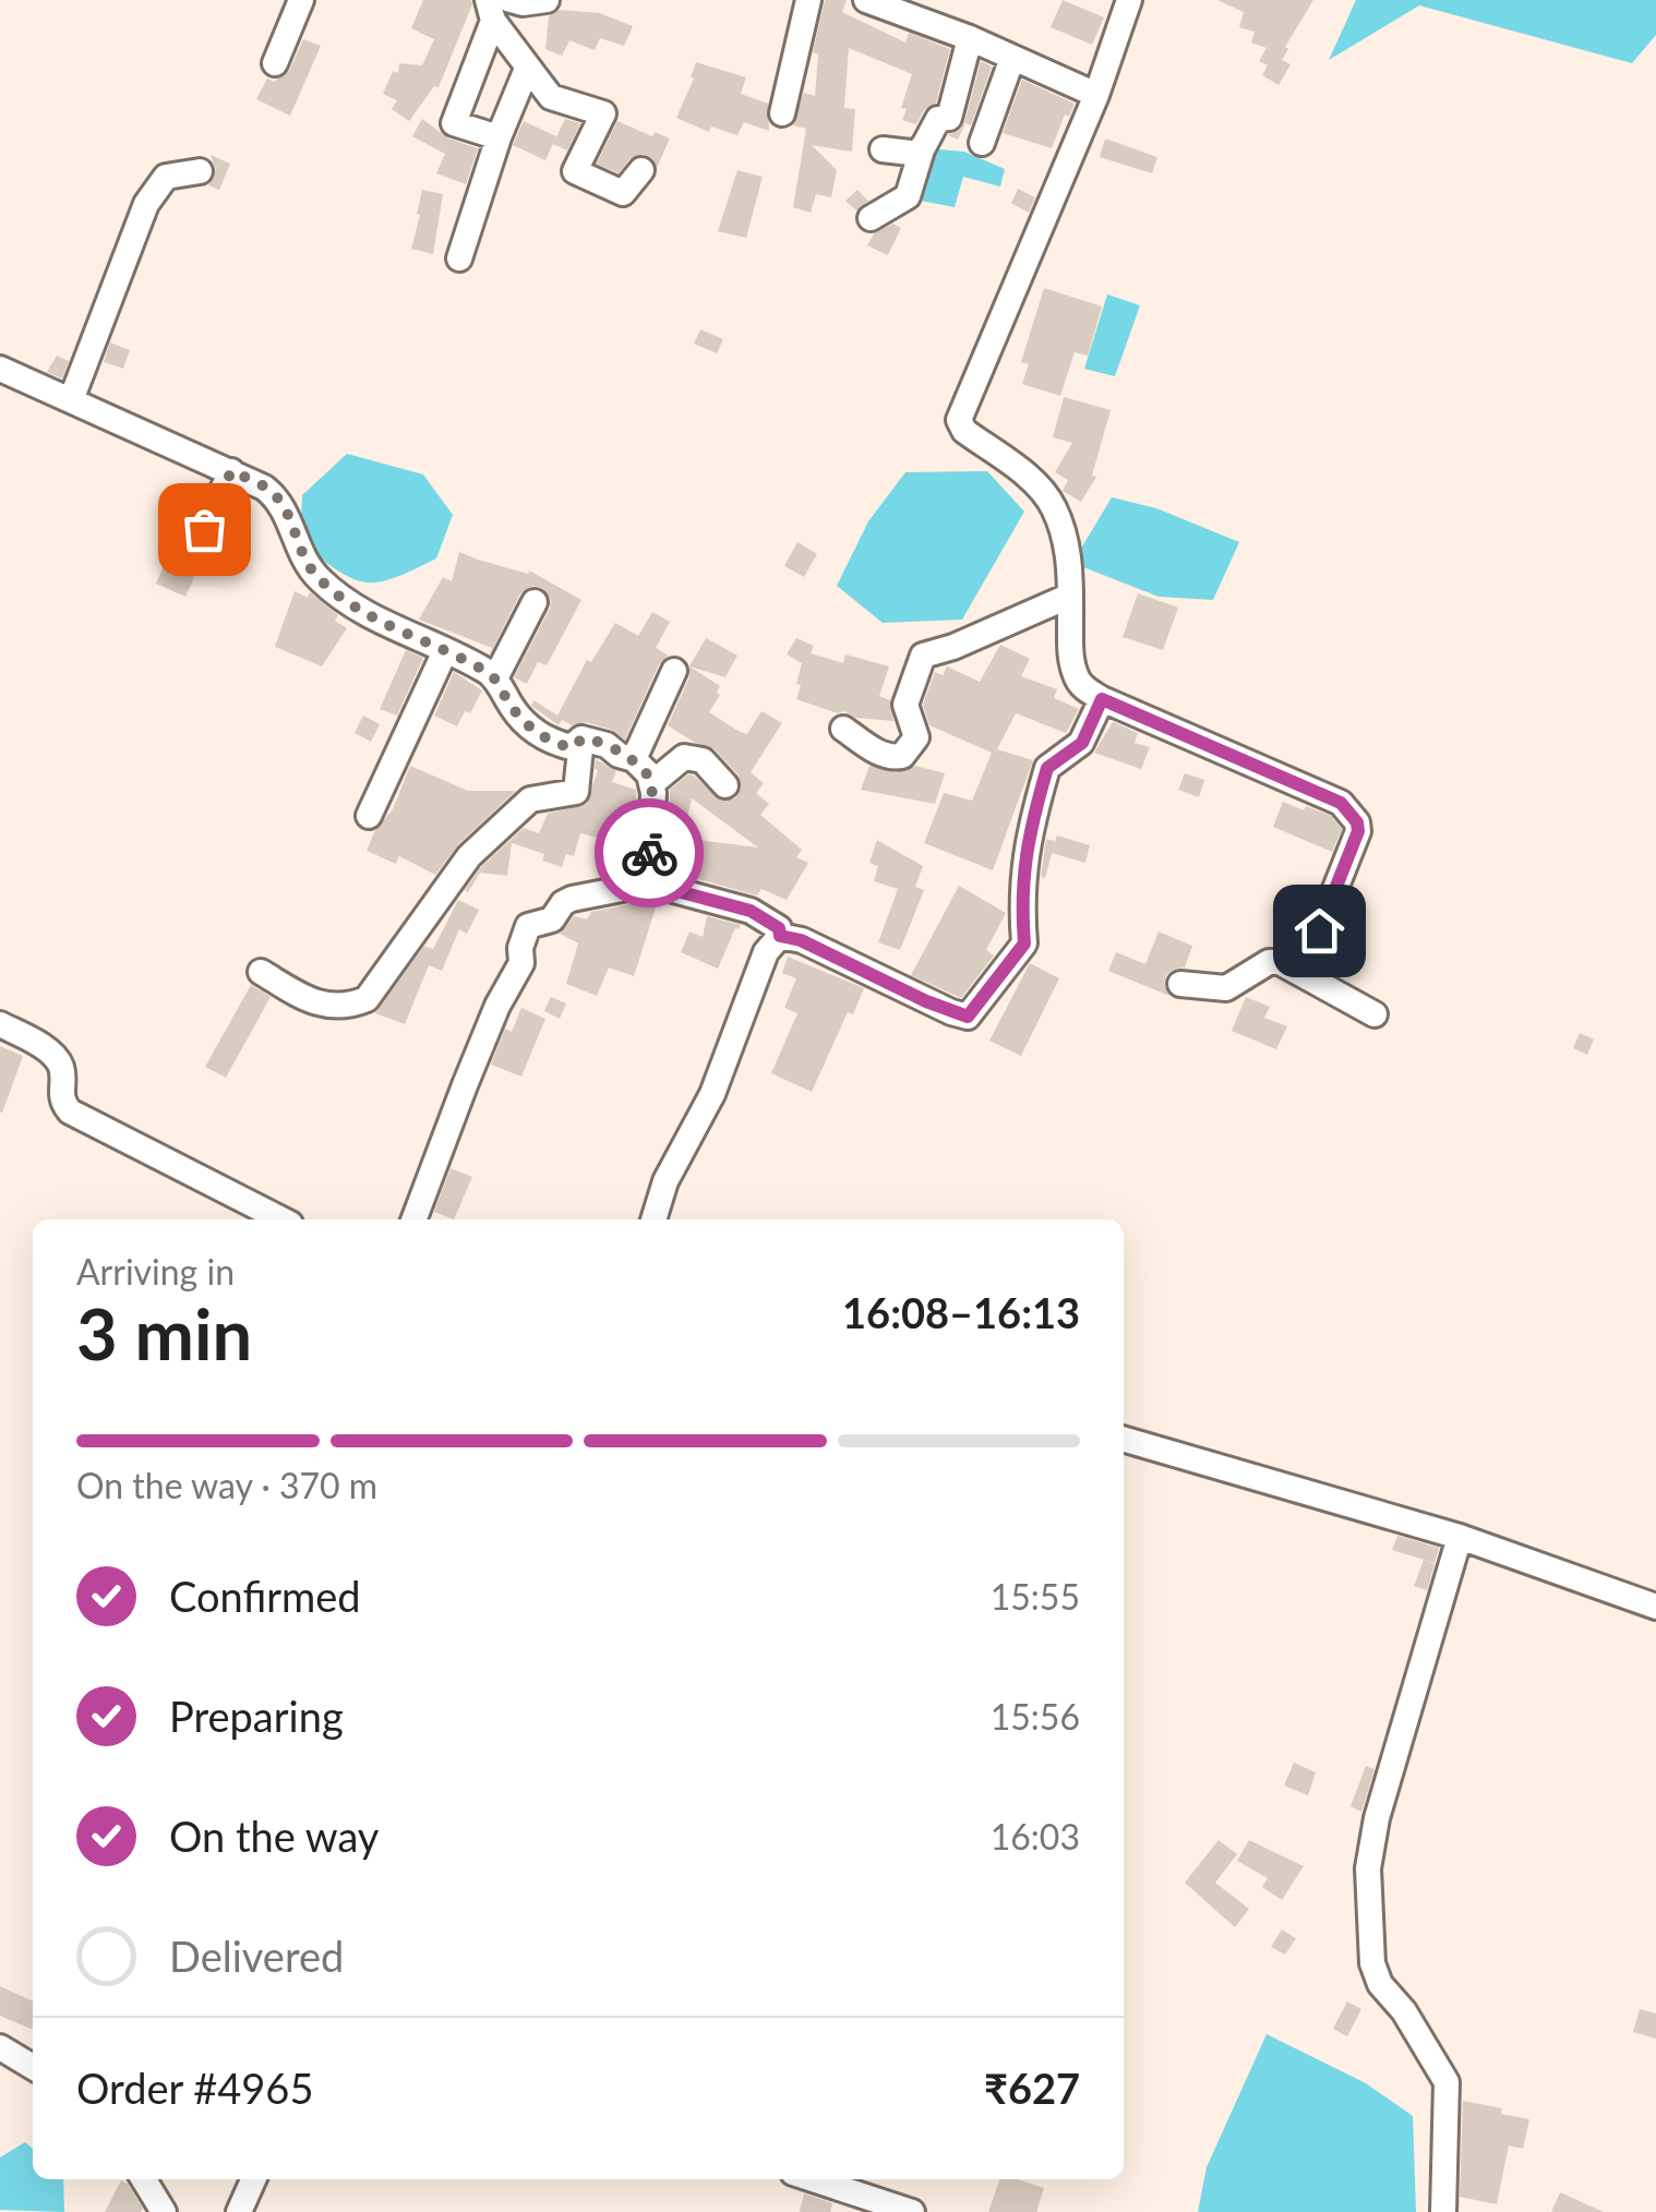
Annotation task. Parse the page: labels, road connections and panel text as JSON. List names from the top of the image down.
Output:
{
  "page": {
    "heading": ["3 min", "Arriving in", "16:08–16:13"],
    "panel": ["Order #4965", "₹627"],
    "bar": "On the way · 370 m",
    "list": [
      ["Confirmed", "15:55"],
      ["Preparing", "15:56"],
      ["On the way", "16:03"],
      "Delivered"
    ]
  }
}
